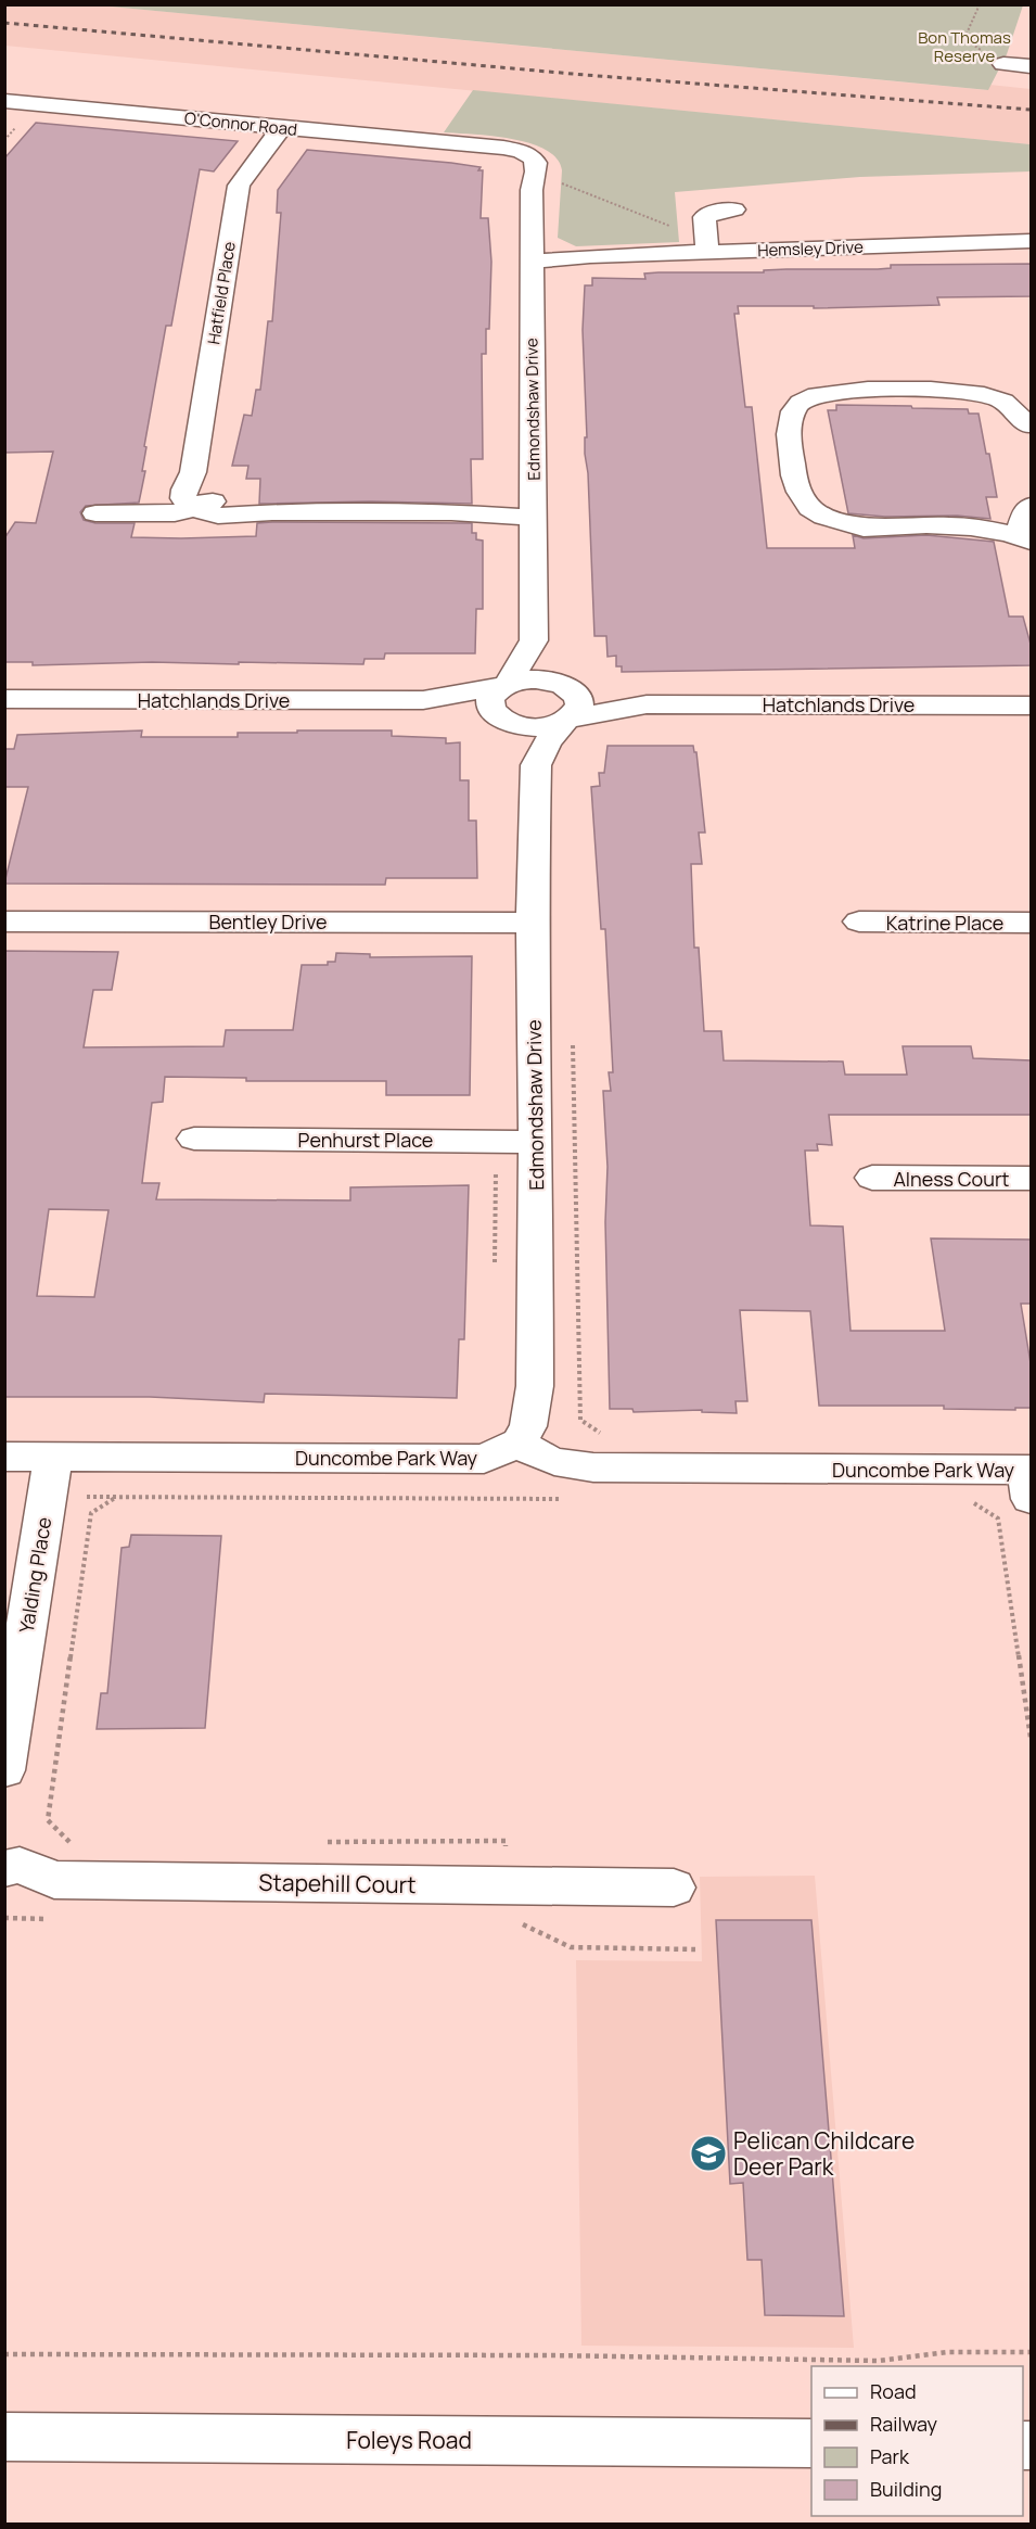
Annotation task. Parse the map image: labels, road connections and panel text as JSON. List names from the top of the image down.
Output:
{
  "streets": {
    "street": [
      "O'Connor Road",
      "Hemsley Drive",
      "Hatfield Place",
      "Edmondshaw Drive",
      "Hatchlands Drive",
      "Bentley Drive",
      "Katrine Place",
      "Penhurst Place",
      "Alness Court",
      "Duncombe Park Way",
      "Yalding Place",
      "Stapehill Court",
      "Foleys Road"
    ]
  },
  "crossings": [
    ["O'Connor Road", "Hatfield Place"],
    ["O'Connor Road", "Edmondshaw Drive"],
    ["Hemsley Drive", "Edmondshaw Drive"],
    ["Edmondshaw Drive", "Hatchlands Drive"],
    ["Edmondshaw Drive", "Bentley Drive"],
    ["Edmondshaw Drive", "Penhurst Place"],
    ["Edmondshaw Drive", "Duncombe Park Way"],
    ["Duncombe Park Way", "Yalding Place"]
  ],
  "parks": ["Bon Thomas Reserve"],
  "places": {
    "school or university": ["Pelican Childcare Deer Park"]
  },
  "legend": [
    "Road",
    "Railway",
    "Park",
    "Building"
  ]
}
